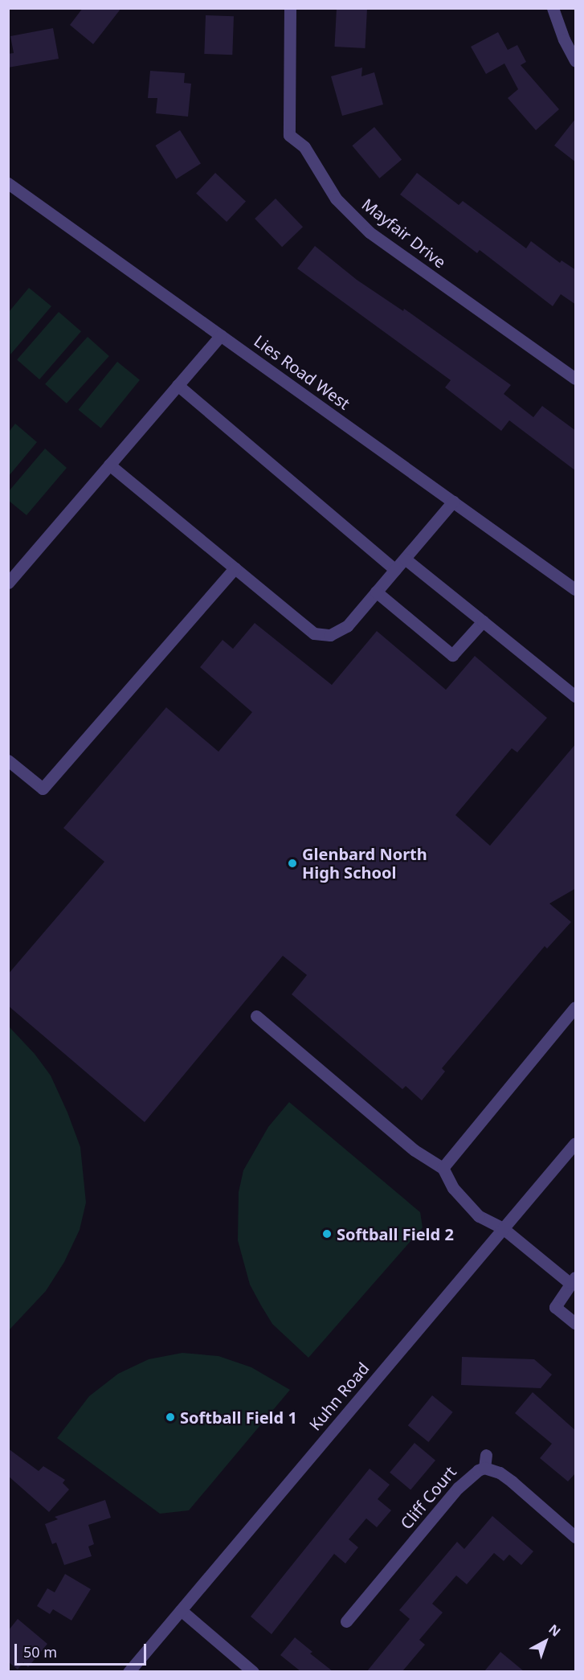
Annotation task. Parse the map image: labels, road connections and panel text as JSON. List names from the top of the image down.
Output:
{
  "streets": {
    "street": [
      "Mayfair Drive",
      "Lies Road West",
      "Kuhn Road",
      "Cliff Court"
    ]
  },
  "places": ["Glenbard North High School", "Softball Field 2", "Softball Field 1"],
  "scale_bar": "50 m",
  "north": "top right"
}
